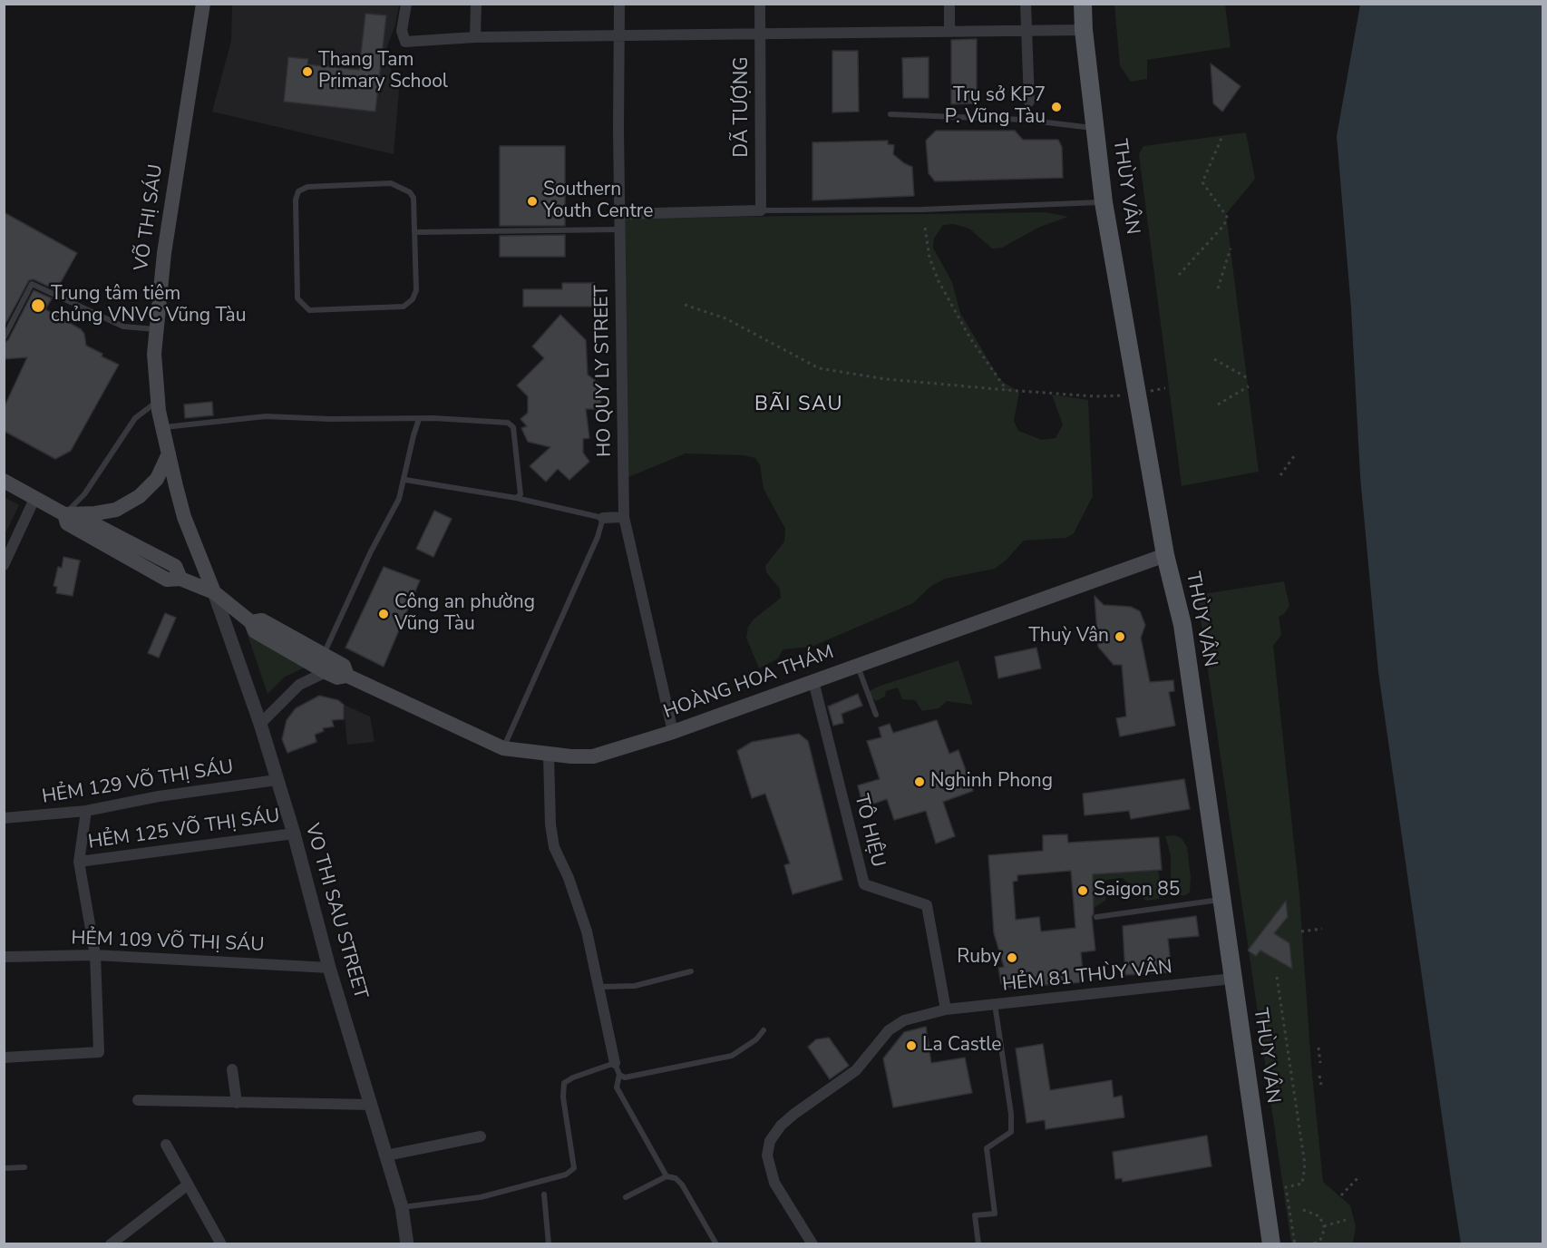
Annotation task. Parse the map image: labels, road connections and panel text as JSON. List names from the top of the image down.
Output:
{
  "streets": {
    "main road": ["THÙY VÂN", "VÕ THỊ SÁU", "HOÀNG HOA THÁM"],
    "street": [
      "DÃ TƯỢNG",
      "HO QUY LY STREET",
      "HẺM 129 VÕ THỊ SÁU",
      "HẺM 125 VÕ THỊ SÁU",
      "TÔ HIỆU",
      "VO THI SAU STREET",
      "HẺM 109 VÕ THỊ SÁU",
      "HẺM 81 THÙY VÂN"
    ]
  },
  "crossings": [
    ["THÙY VÂN", "HOÀNG HOA THÁM"],
    ["THÙY VÂN", "HẺM 81 THÙY VÂN"],
    ["VÕ THỊ SÁU", "HOÀNG HOA THÁM"],
    ["VÕ THỊ SÁU", "VO THI SAU STREET"],
    ["HO QUY LY STREET", "HOÀNG HOA THÁM"],
    ["HOÀNG HOA THÁM", "TÔ HIỆU"],
    ["HOÀNG HOA THÁM", "VO THI SAU STREET"],
    ["HẺM 129 VÕ THỊ SÁU", "VO THI SAU STREET"],
    ["HẺM 125 VÕ THỊ SÁU", "VO THI SAU STREET"],
    ["TÔ HIỆU", "HẺM 81 THÙY VÂN"],
    ["VO THI SAU STREET", "HẺM 109 VÕ THỊ SÁU"]
  ],
  "districts": ["BÃI SAU"],
  "places": [
    "Thang Tam Primary School",
    "Trụ sở KP7 P. Vũng Tàu",
    "Southern Youth Centre",
    "Trung tâm tiêm chủng VNVC Vũng Tàu",
    "Công an phường Vũng Tàu",
    "Thuỳ Vân",
    "Nghinh Phong",
    "Saigon 85",
    "Ruby",
    "La Castle"
  ]
}
